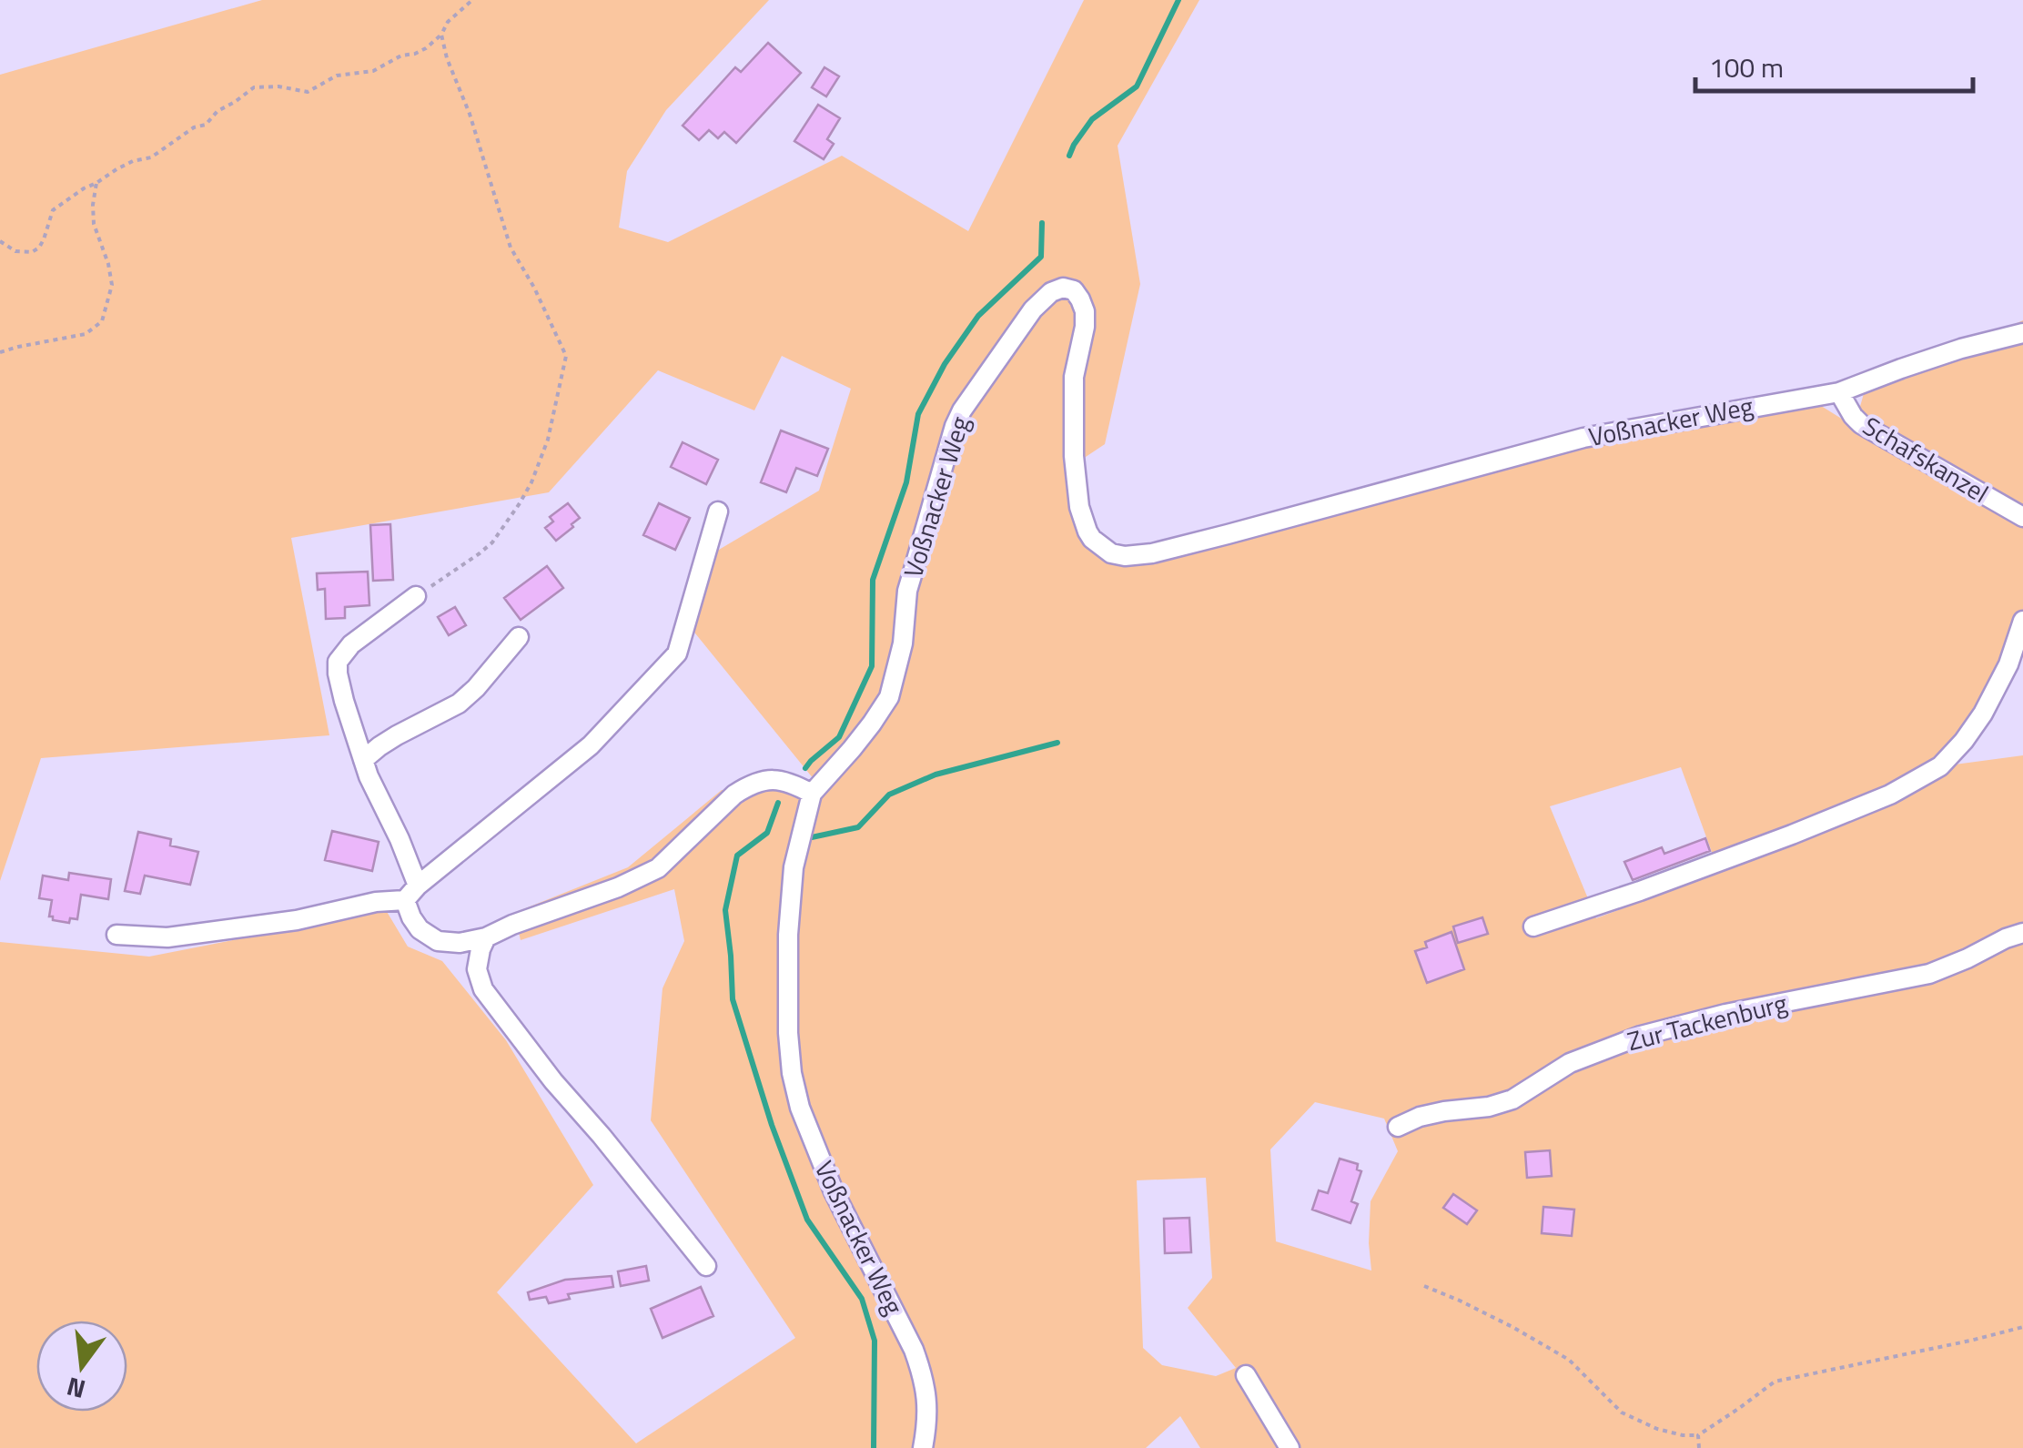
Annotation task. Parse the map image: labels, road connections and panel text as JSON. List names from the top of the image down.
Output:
{
  "streets": {
    "street": ["Voßnacker Weg", "Schafskanzel", "Zur Tackenburg"]
  },
  "crossings": [
    ["Voßnacker Weg", "Schafskanzel"]
  ],
  "scale_bar": "100 m",
  "north": "bottom"
}
